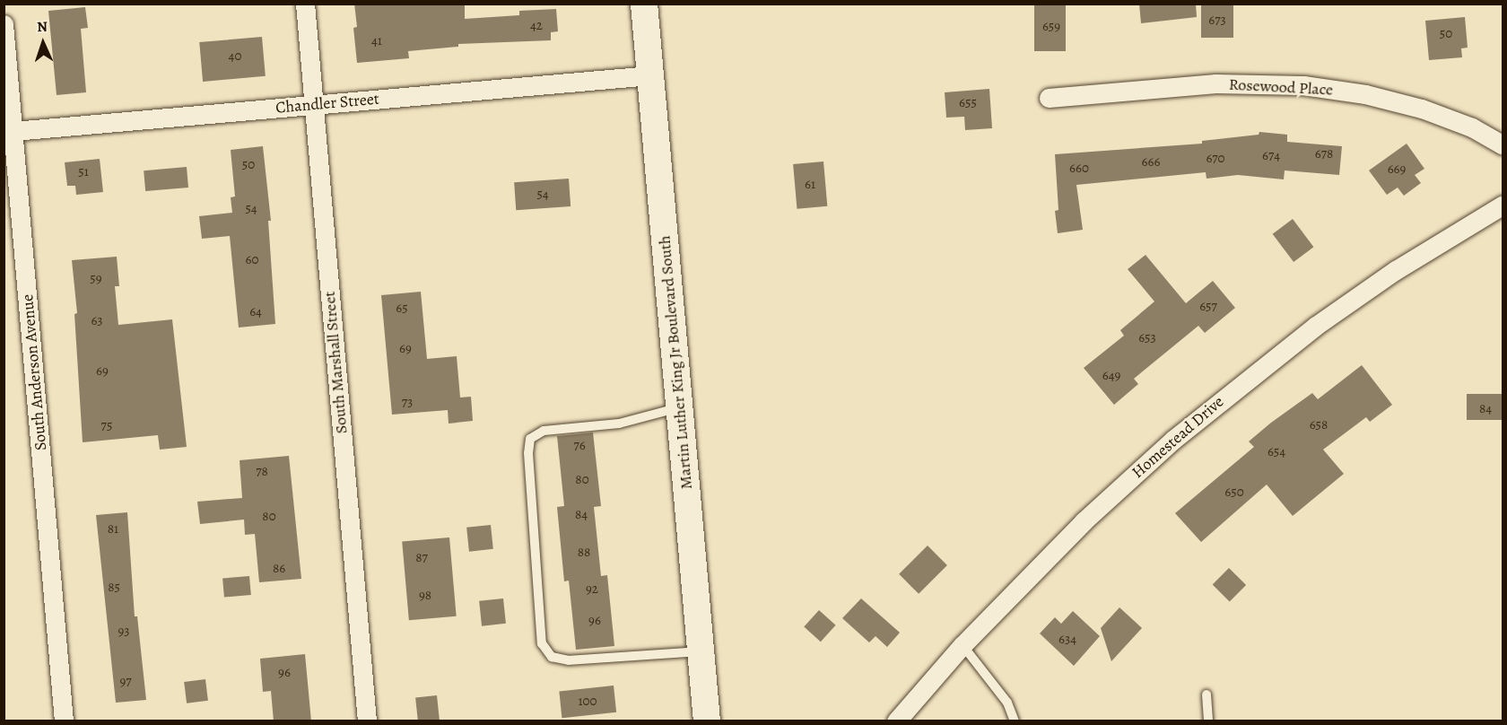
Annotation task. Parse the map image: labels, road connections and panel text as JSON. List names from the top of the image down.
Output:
{
  "streets": {
    "main road": ["Martin Luther King Jr Boulevard South"],
    "street": [
      "Rosewood Place",
      "Chandler Street",
      "South Marshall Street",
      "South Anderson Avenue",
      "Homestead Drive"
    ]
  },
  "crossings": [
    ["Chandler Street", "South Marshall Street"],
    ["Chandler Street", "Martin Luther King Jr Boulevard South"],
    ["Chandler Street", "South Anderson Avenue"]
  ],
  "house_numbers": [
    "673",
    "42",
    "659",
    "50",
    "41",
    "40",
    "655",
    "678",
    "674",
    "670",
    "666",
    "50",
    "660",
    "669",
    "51",
    "61",
    "54",
    "54",
    "60",
    "59",
    "657",
    "65",
    "64",
    "63",
    "653",
    "69",
    "69",
    "649",
    "73",
    "84",
    "658",
    "75",
    "76",
    "654",
    "78",
    "80",
    "650",
    "84",
    "80",
    "81",
    "88",
    "87",
    "86",
    "85",
    "92",
    "98",
    "96",
    "93",
    "634",
    "96",
    "97",
    "100"
  ],
  "north": "top"
}
